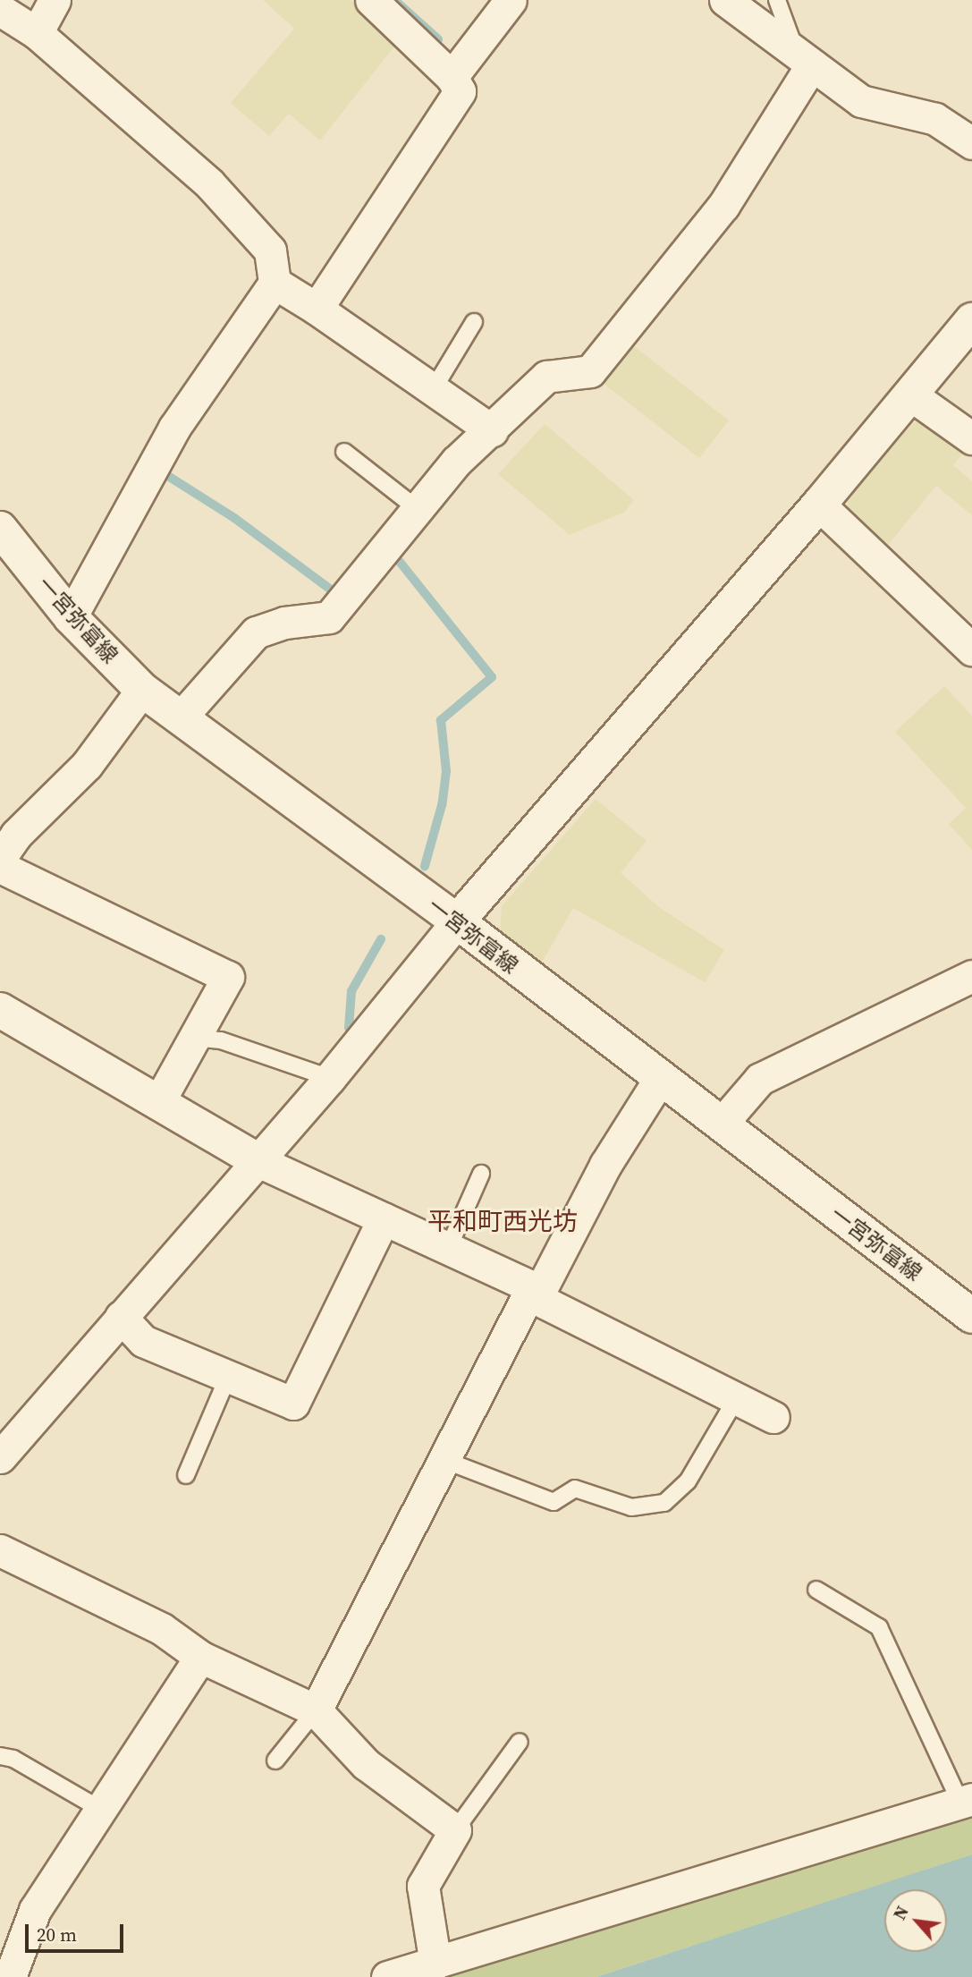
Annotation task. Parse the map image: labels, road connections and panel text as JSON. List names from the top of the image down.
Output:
{
  "streets": {
    "main road": ["一宮弥富線"]
  },
  "districts": ["平和町西光坊"],
  "scale_bar": "20 m",
  "north": "top left"
}
